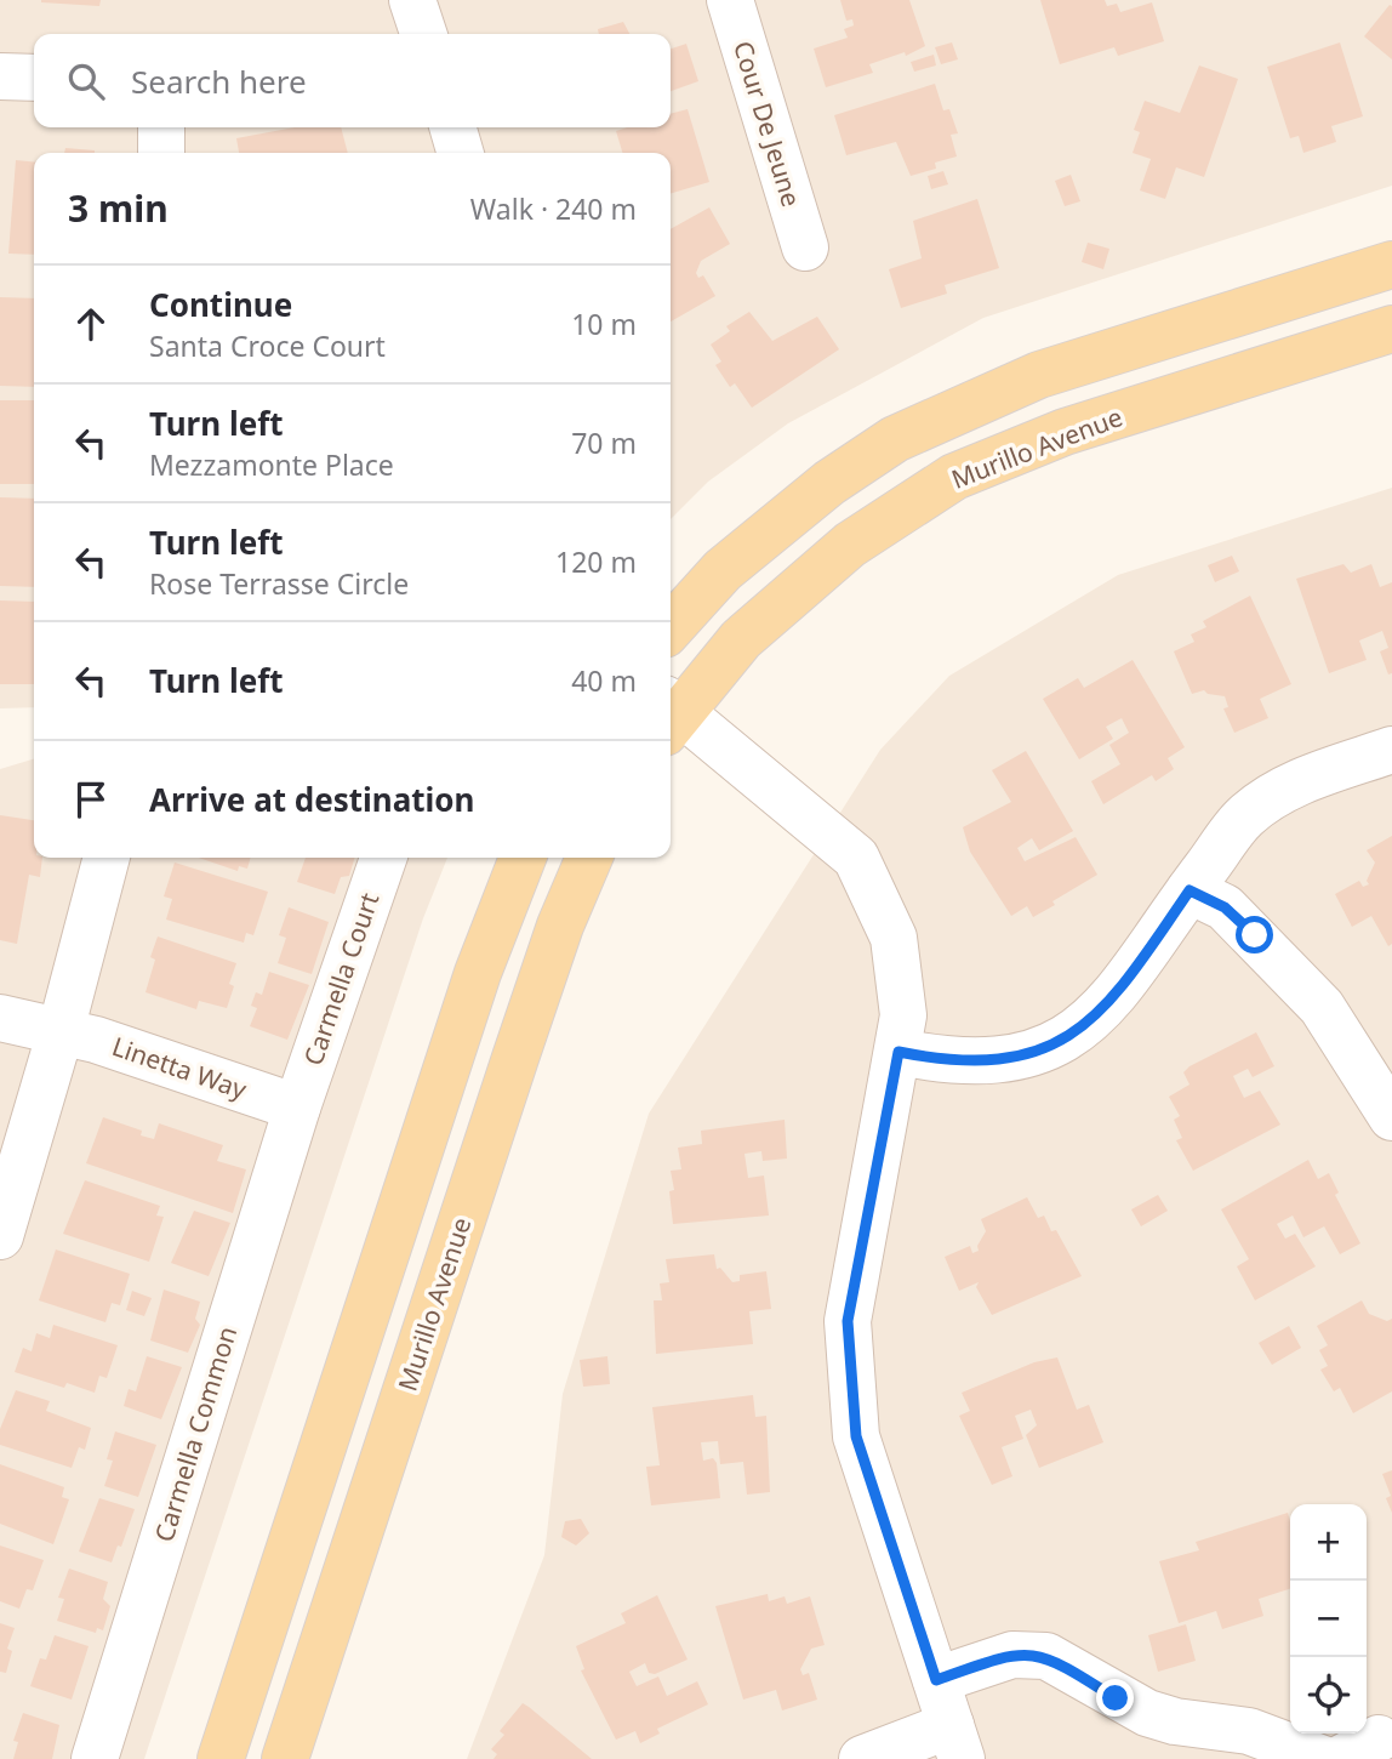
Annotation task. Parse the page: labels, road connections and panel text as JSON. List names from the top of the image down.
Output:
{
  "streets": {
    "main road": ["Murillo Avenue"],
    "street": [
      "Cour De Jeune",
      "Carmella Court",
      "Linetta Way",
      "Carmella Common"
    ]
  },
  "crossings": [
    ["Carmella Court", "Linetta Way"],
    ["Carmella Court", "Carmella Common"],
    ["Linetta Way", "Carmella Common"]
  ],
  "page": {
    "search": "Search here",
    "heading": ["3 min", "Walk · 240 m"],
    "list": [
      ["Continue", "Santa Croce Court", "10 m"],
      ["Turn left", "Mezzamonte Place", "70 m"],
      ["Turn left", "Rose Terrasse Circle", "120 m"],
      ["Turn left", "40 m"],
      "Arrive at destination"
    ],
    "map_buttons": ["+", "−"]
  }
}
